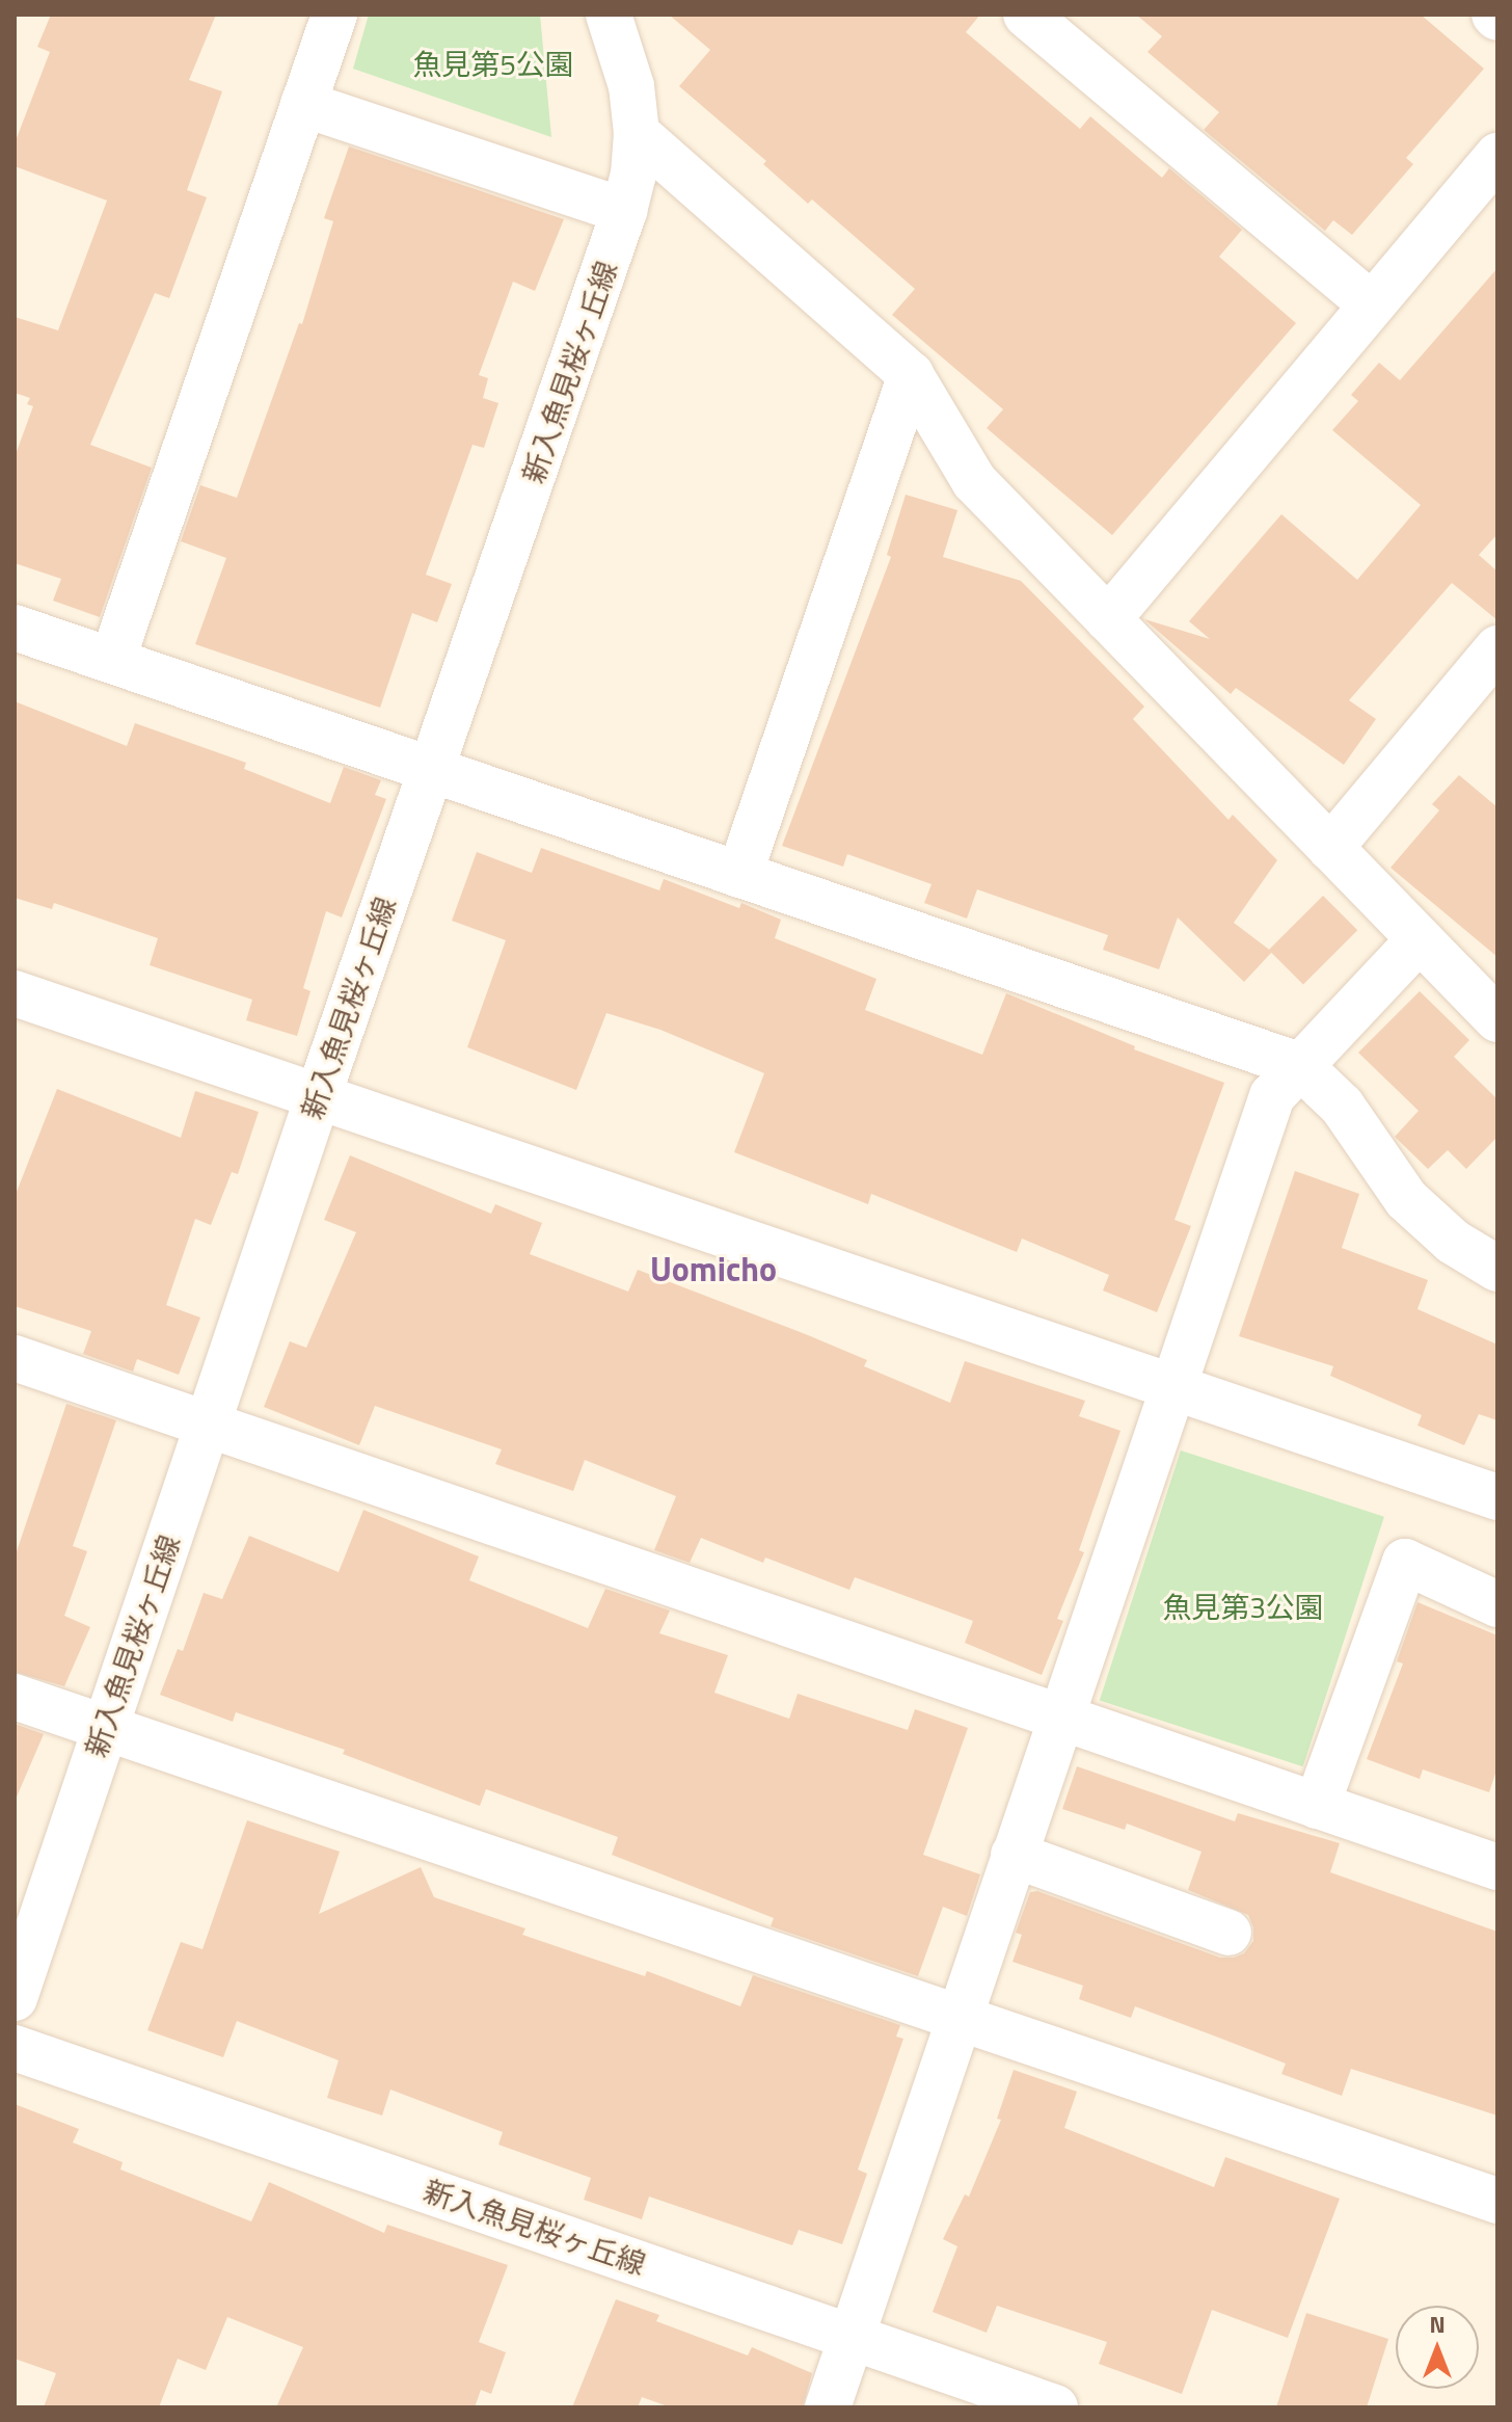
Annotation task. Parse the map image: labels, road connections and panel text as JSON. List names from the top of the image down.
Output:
{
  "streets": {
    "street": ["新入魚見桜ヶ丘線"]
  },
  "districts": ["Uomicho"],
  "parks": ["魚見第5公園", "魚見第3公園"],
  "north": "top"
}
